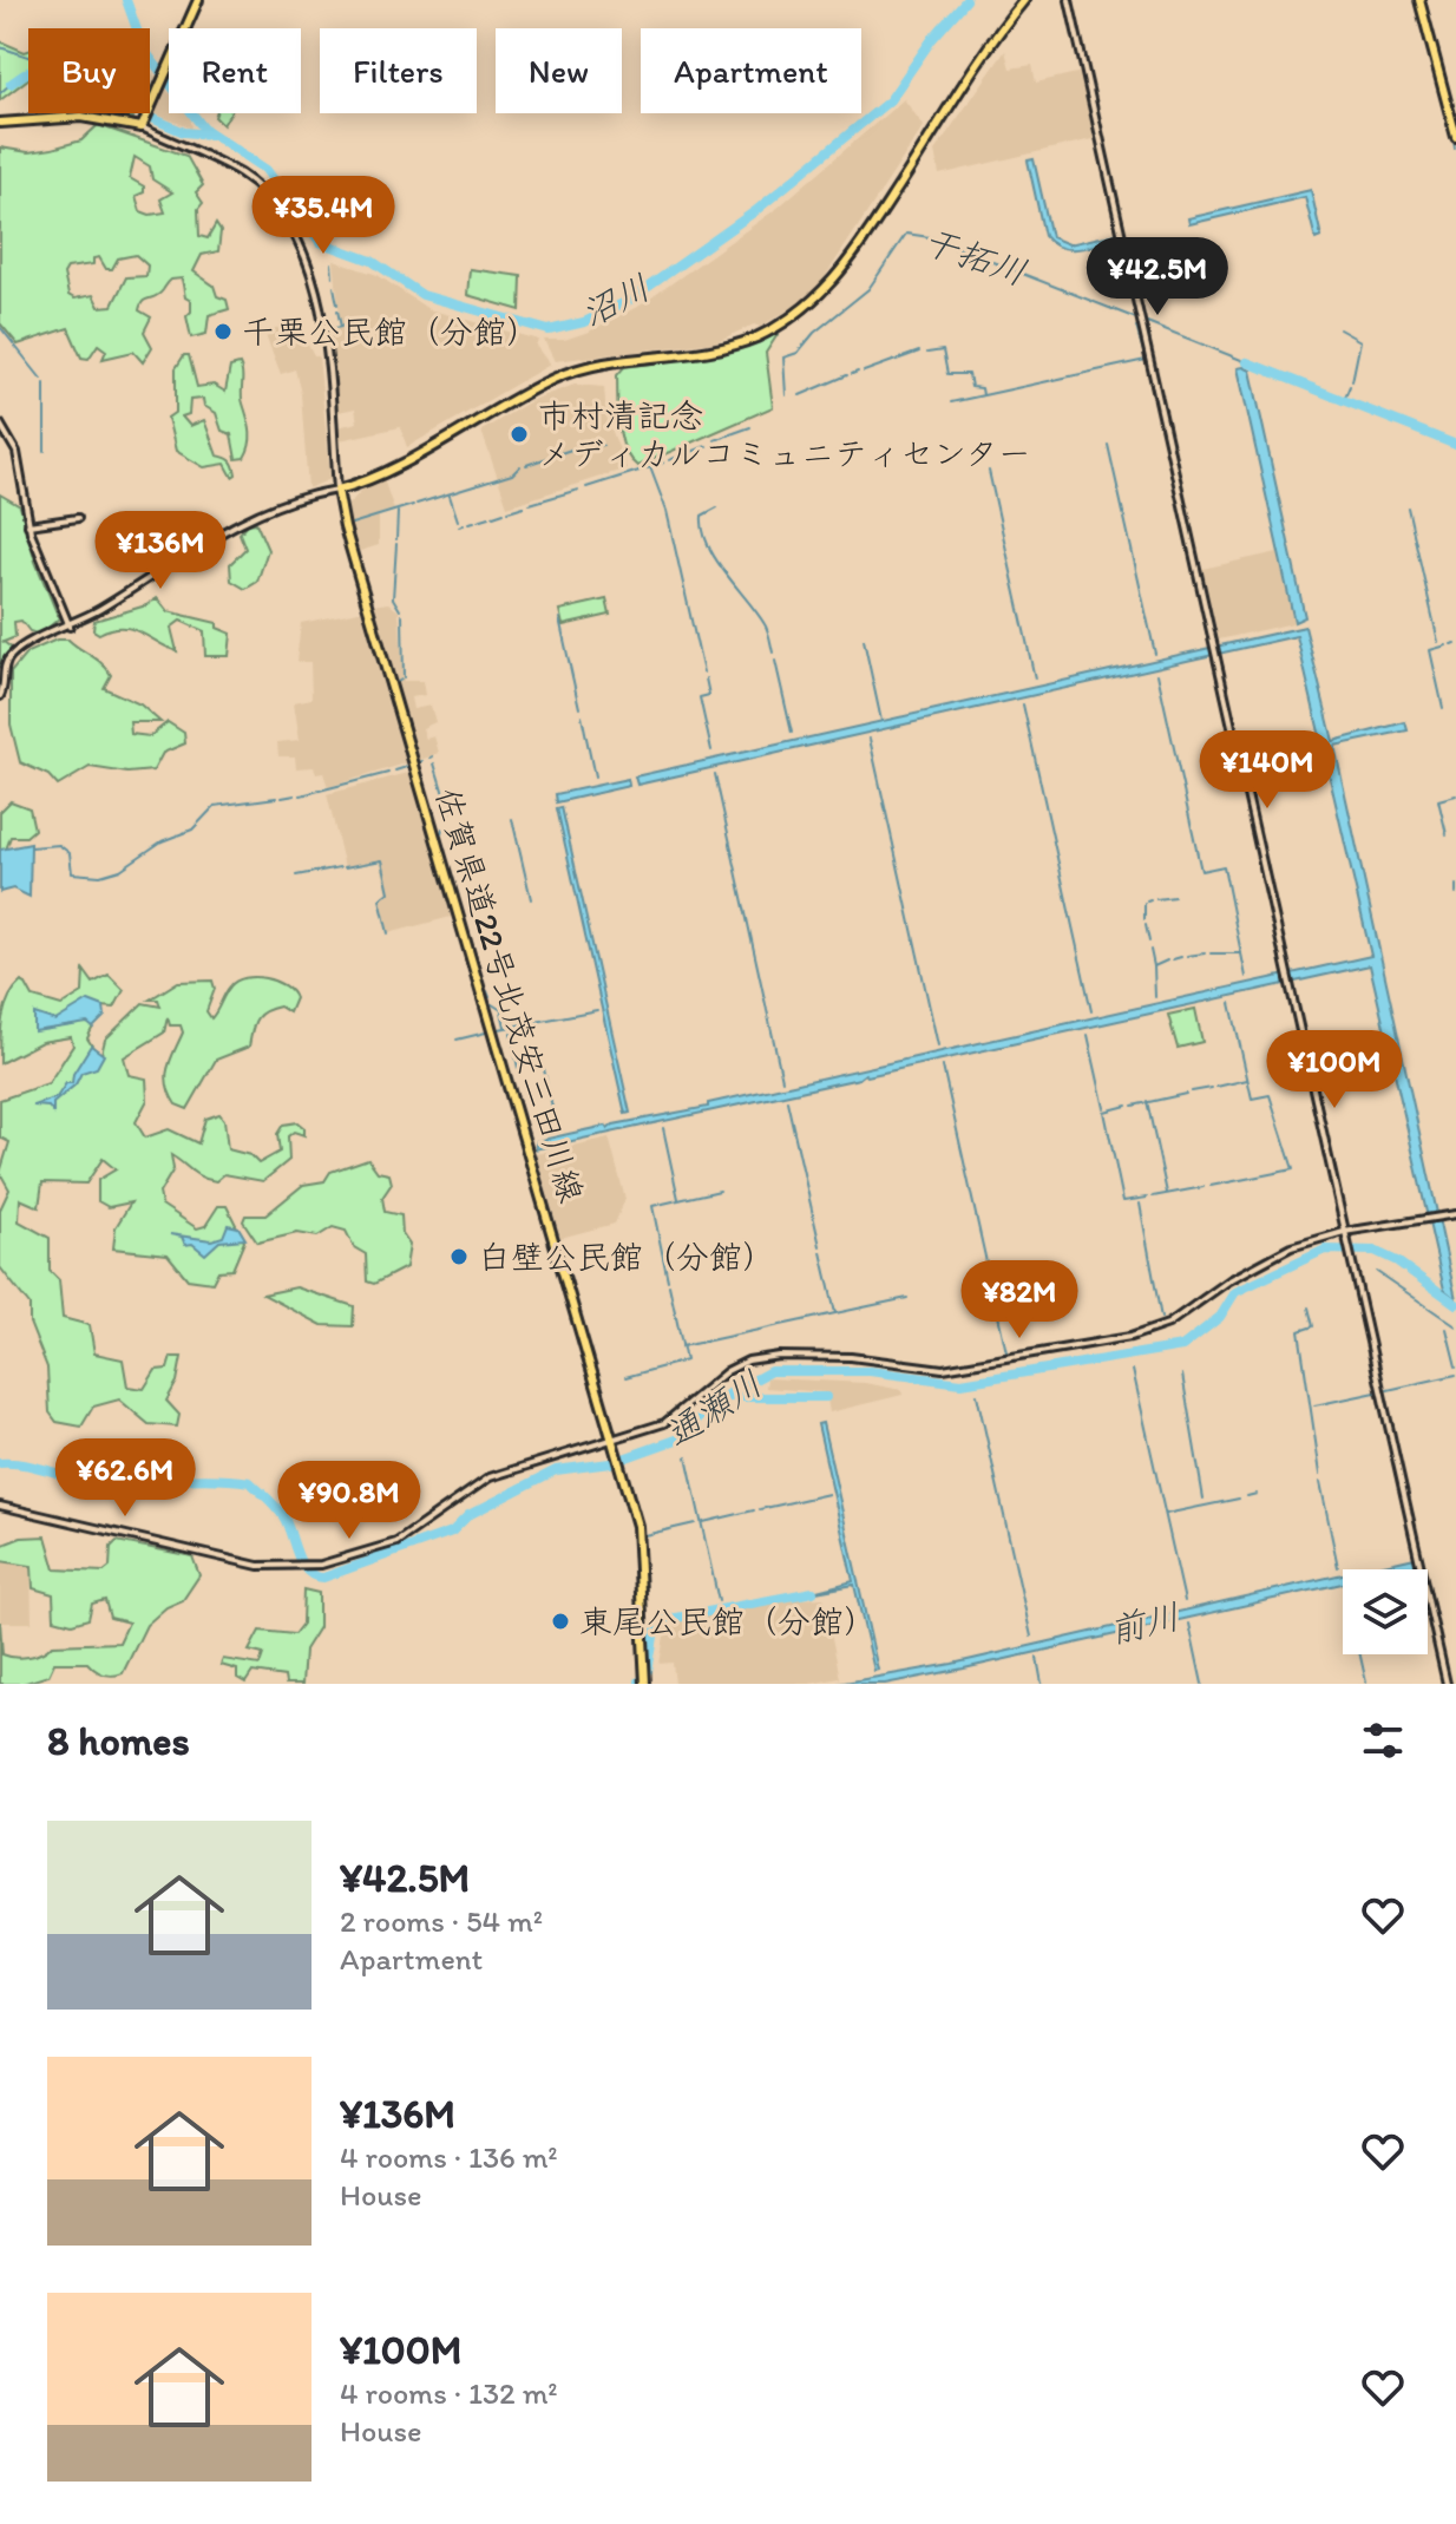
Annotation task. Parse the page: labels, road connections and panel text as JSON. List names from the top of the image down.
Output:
{
  "streets": {
    "main road": ["佐賀県道22号北茂安三田川線"]
  },
  "water": [
    "干拓川",
    "沼川",
    "通瀬川",
    "前川"
  ],
  "places": [
    "千栗公民館（分館）",
    "市村清記念 メディカルコミュニティセンター",
    "白壁公民館（分館）",
    "東尾公民館（分館）"
  ],
  "page": {
    "chip": [
      "Buy",
      "Rent",
      "Filters",
      "New",
      "Apartment"
    ],
    "price": [
      "¥35.4M",
      "¥42.5M",
      "¥136M",
      "¥140M",
      "¥100M",
      "¥82M",
      "¥62.6M",
      "¥90.8M"
    ],
    "heading": "8 homes",
    "list": [
      {
        "name": "¥42.5M",
        "note": "2 rooms · 54 m² · Apartment"
      },
      {
        "name": "¥136M",
        "note": "4 rooms · 136 m² · House"
      },
      {
        "name": "¥100M",
        "note": "4 rooms · 132 m² · House"
      }
    ]
  }
}
